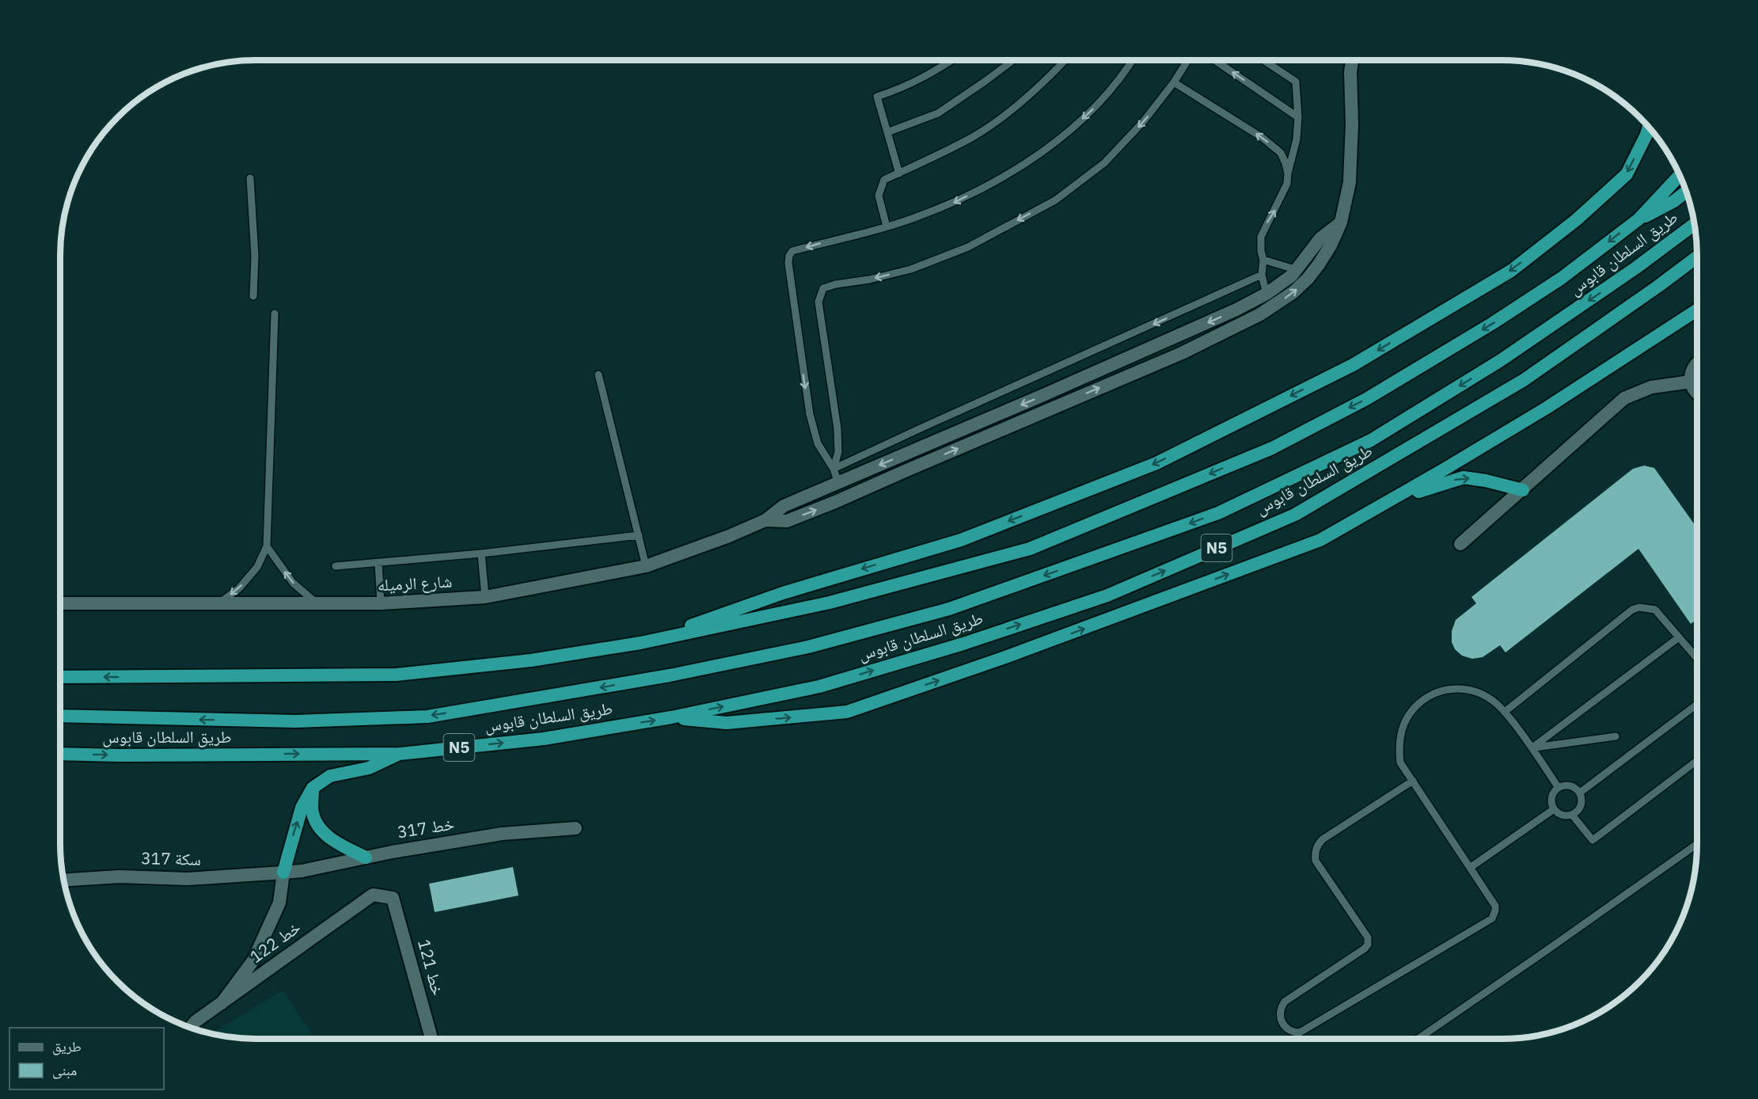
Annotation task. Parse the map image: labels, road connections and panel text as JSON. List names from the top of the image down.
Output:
{
  "streets": {
    "highway": ["طريق السلطان قابوس", "N5"],
    "street": [
      "شارع الرميله",
      "خط 317",
      "سكة 317",
      "خط 122",
      "خط 121"
    ]
  },
  "crossings": [
    ["خط 317", "سكة 317"],
    ["خط 122", "خط 121"]
  ],
  "legend": ["طريق", "مبنى"]
}
